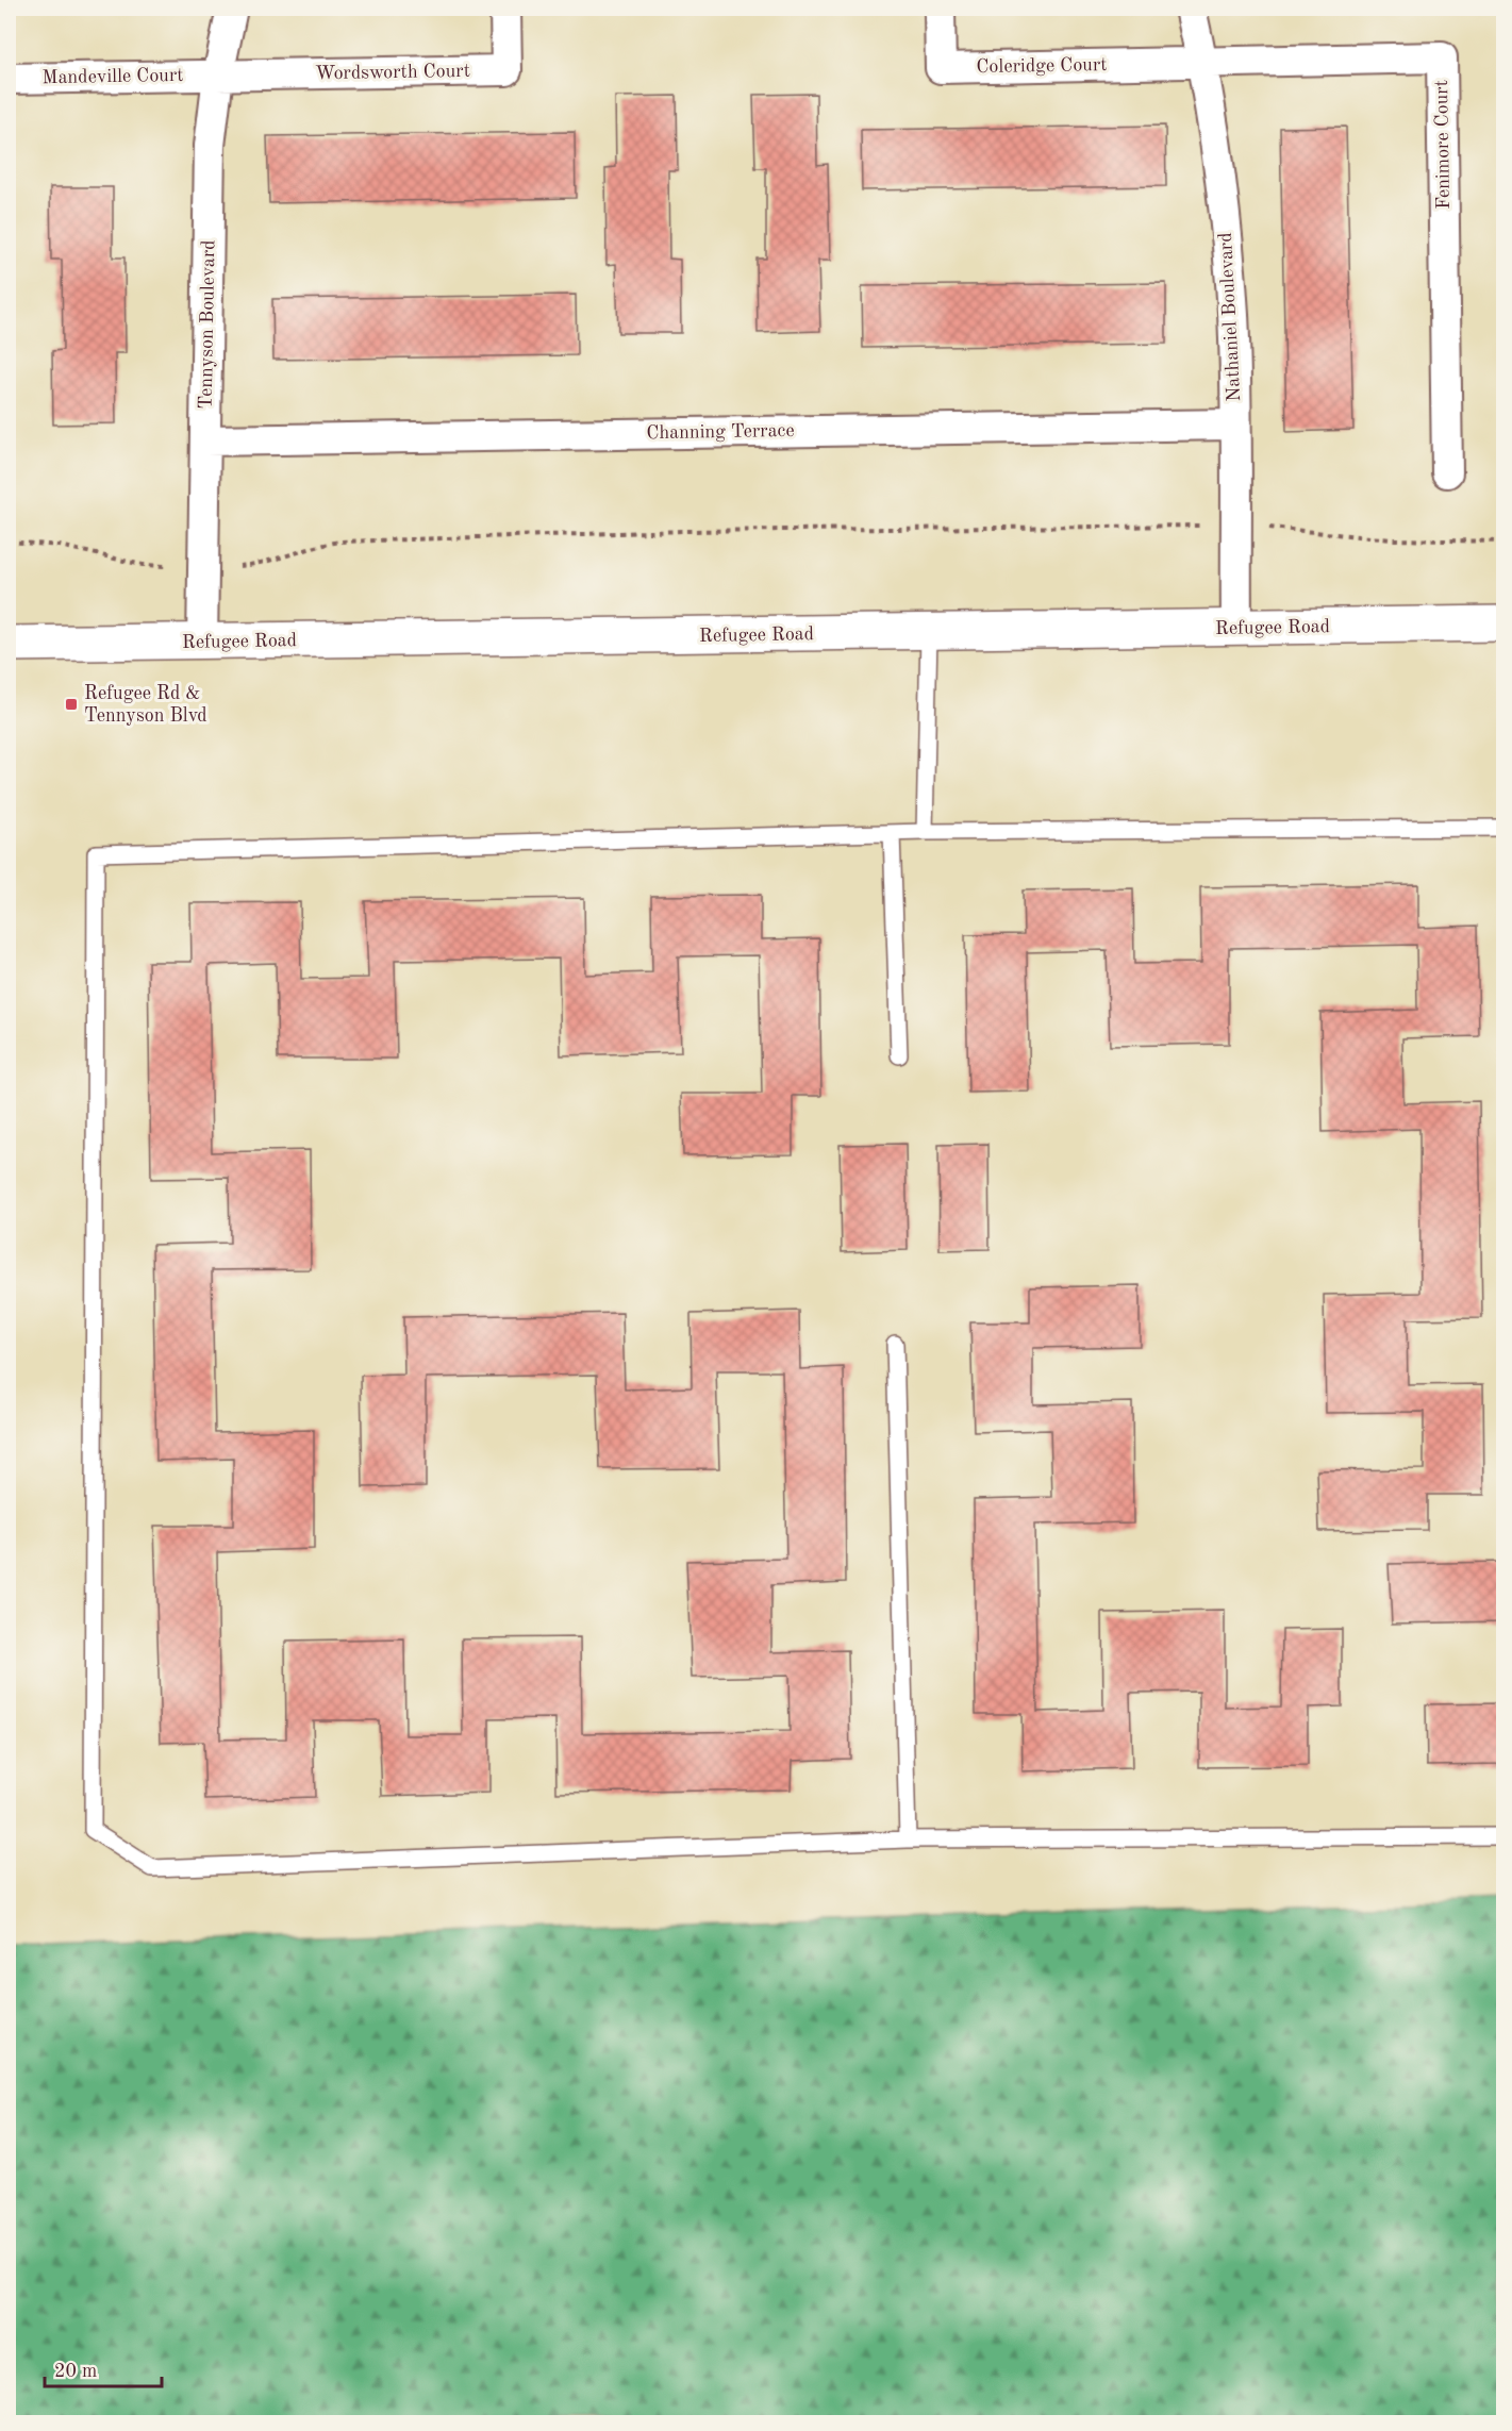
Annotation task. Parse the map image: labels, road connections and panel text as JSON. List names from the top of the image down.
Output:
{
  "streets": {
    "main road": ["Refugee Road"],
    "street": [
      "Coleridge Court",
      "Wordsworth Court",
      "Mandeville Court",
      "Fenimore Court",
      "Nathaniel Boulevard",
      "Tennyson Boulevard",
      "Channing Terrace"
    ]
  },
  "crossings": [
    ["Coleridge Court", "Fenimore Court"],
    ["Coleridge Court", "Nathaniel Boulevard"],
    ["Wordsworth Court", "Mandeville Court"],
    ["Wordsworth Court", "Tennyson Boulevard"],
    ["Mandeville Court", "Tennyson Boulevard"],
    ["Fenimore Court", "Nathaniel Boulevard"],
    ["Nathaniel Boulevard", "Channing Terrace"],
    ["Nathaniel Boulevard", "Refugee Road"],
    ["Tennyson Boulevard", "Channing Terrace"],
    ["Tennyson Boulevard", "Refugee Road"]
  ],
  "places": {
    "transit": ["Refugee Rd & Tennyson Blvd"]
  },
  "scale_bar": "20 m"
}
